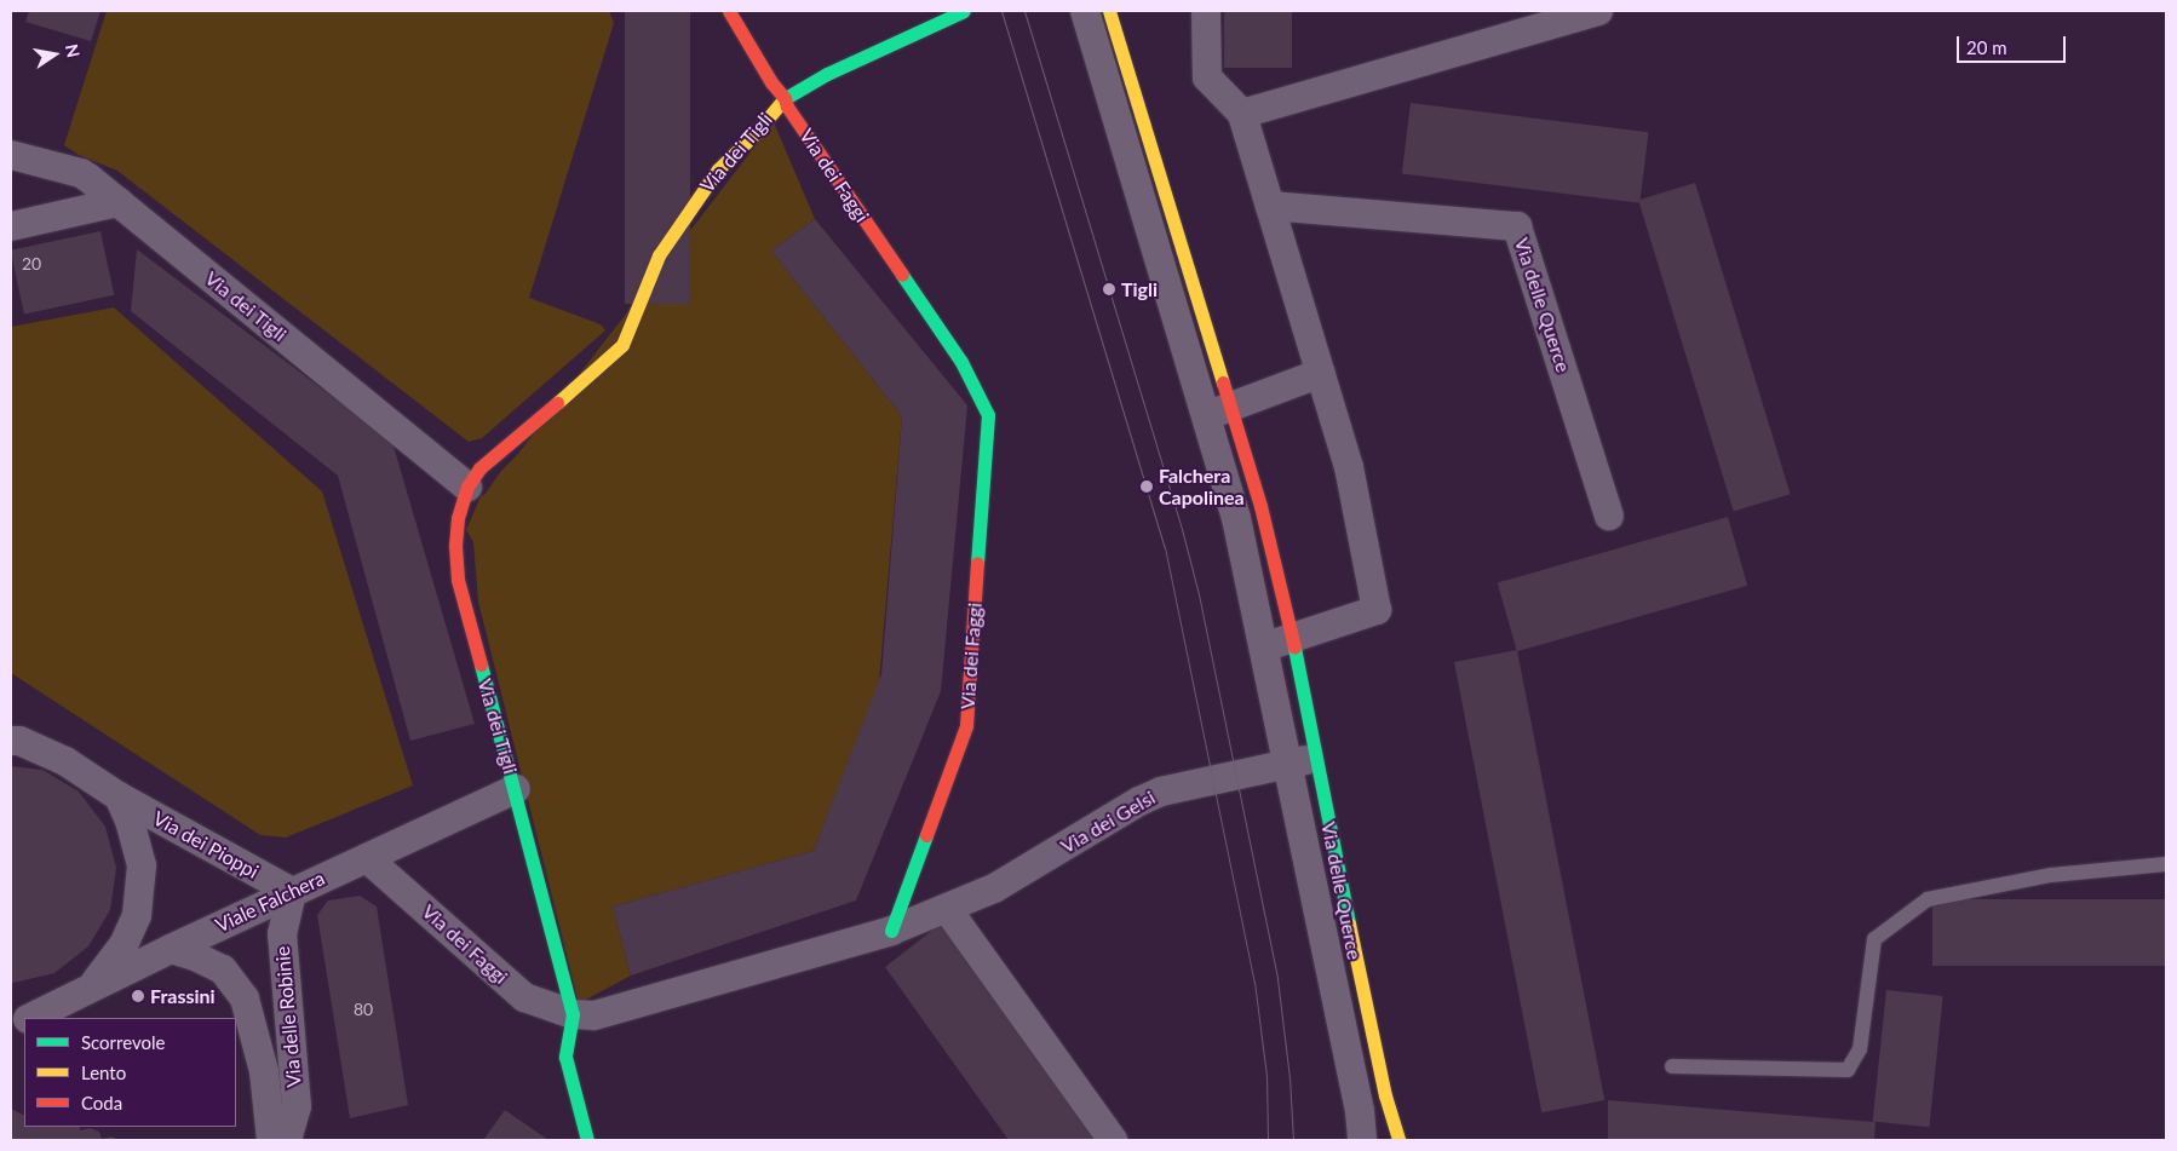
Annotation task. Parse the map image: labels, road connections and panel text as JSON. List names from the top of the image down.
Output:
{
  "streets": {
    "street": [
      "Via dei Tigli",
      "Via dei Faggi",
      "Via delle Querce",
      "Via dei Gelsi",
      "Via dei Pioppi",
      "Viale Falchera",
      "Via delle Robinie"
    ]
  },
  "crossings": [
    ["Via dei Tigli", "Via dei Faggi"],
    ["Via dei Tigli", "Viale Falchera"],
    ["Via dei Faggi", "Via dei Gelsi"],
    ["Via dei Faggi", "Viale Falchera"],
    ["Via delle Querce", "Via dei Gelsi"],
    ["Via dei Pioppi", "Viale Falchera"],
    ["Via dei Pioppi", "Via delle Robinie"],
    ["Viale Falchera", "Via delle Robinie"]
  ],
  "places": ["Tigli", "Falchera Capolinea", "Frassini"],
  "house_numbers": ["20", "80"],
  "legend": ["Scorrevole", "Lento", "Coda"],
  "scale_bar": "20 m",
  "north": "right"
}
